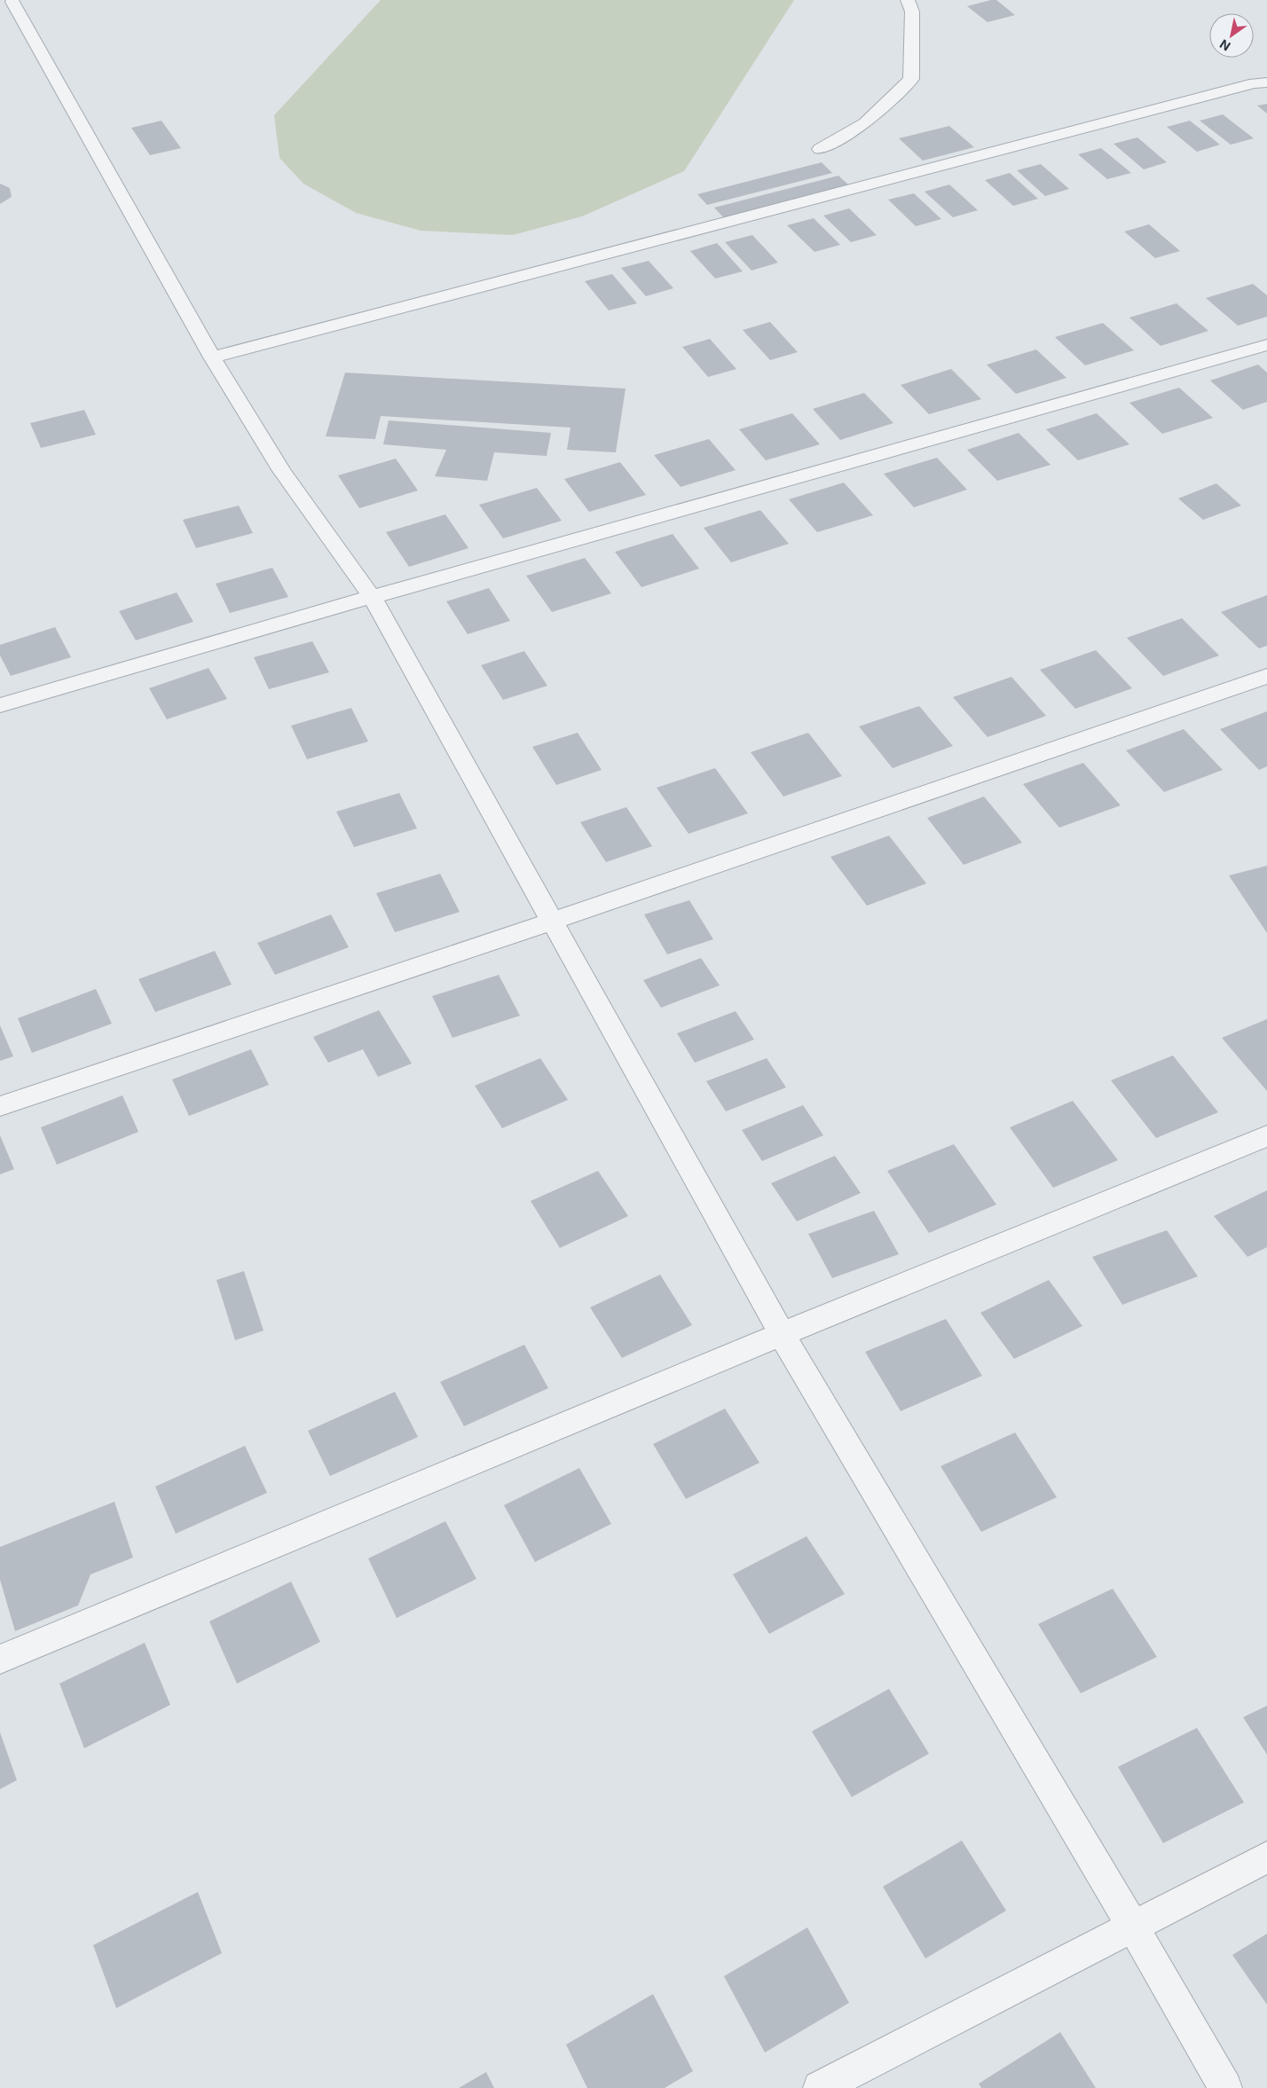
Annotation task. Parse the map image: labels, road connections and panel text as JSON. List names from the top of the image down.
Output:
{
  "north": "bottom left"
}
